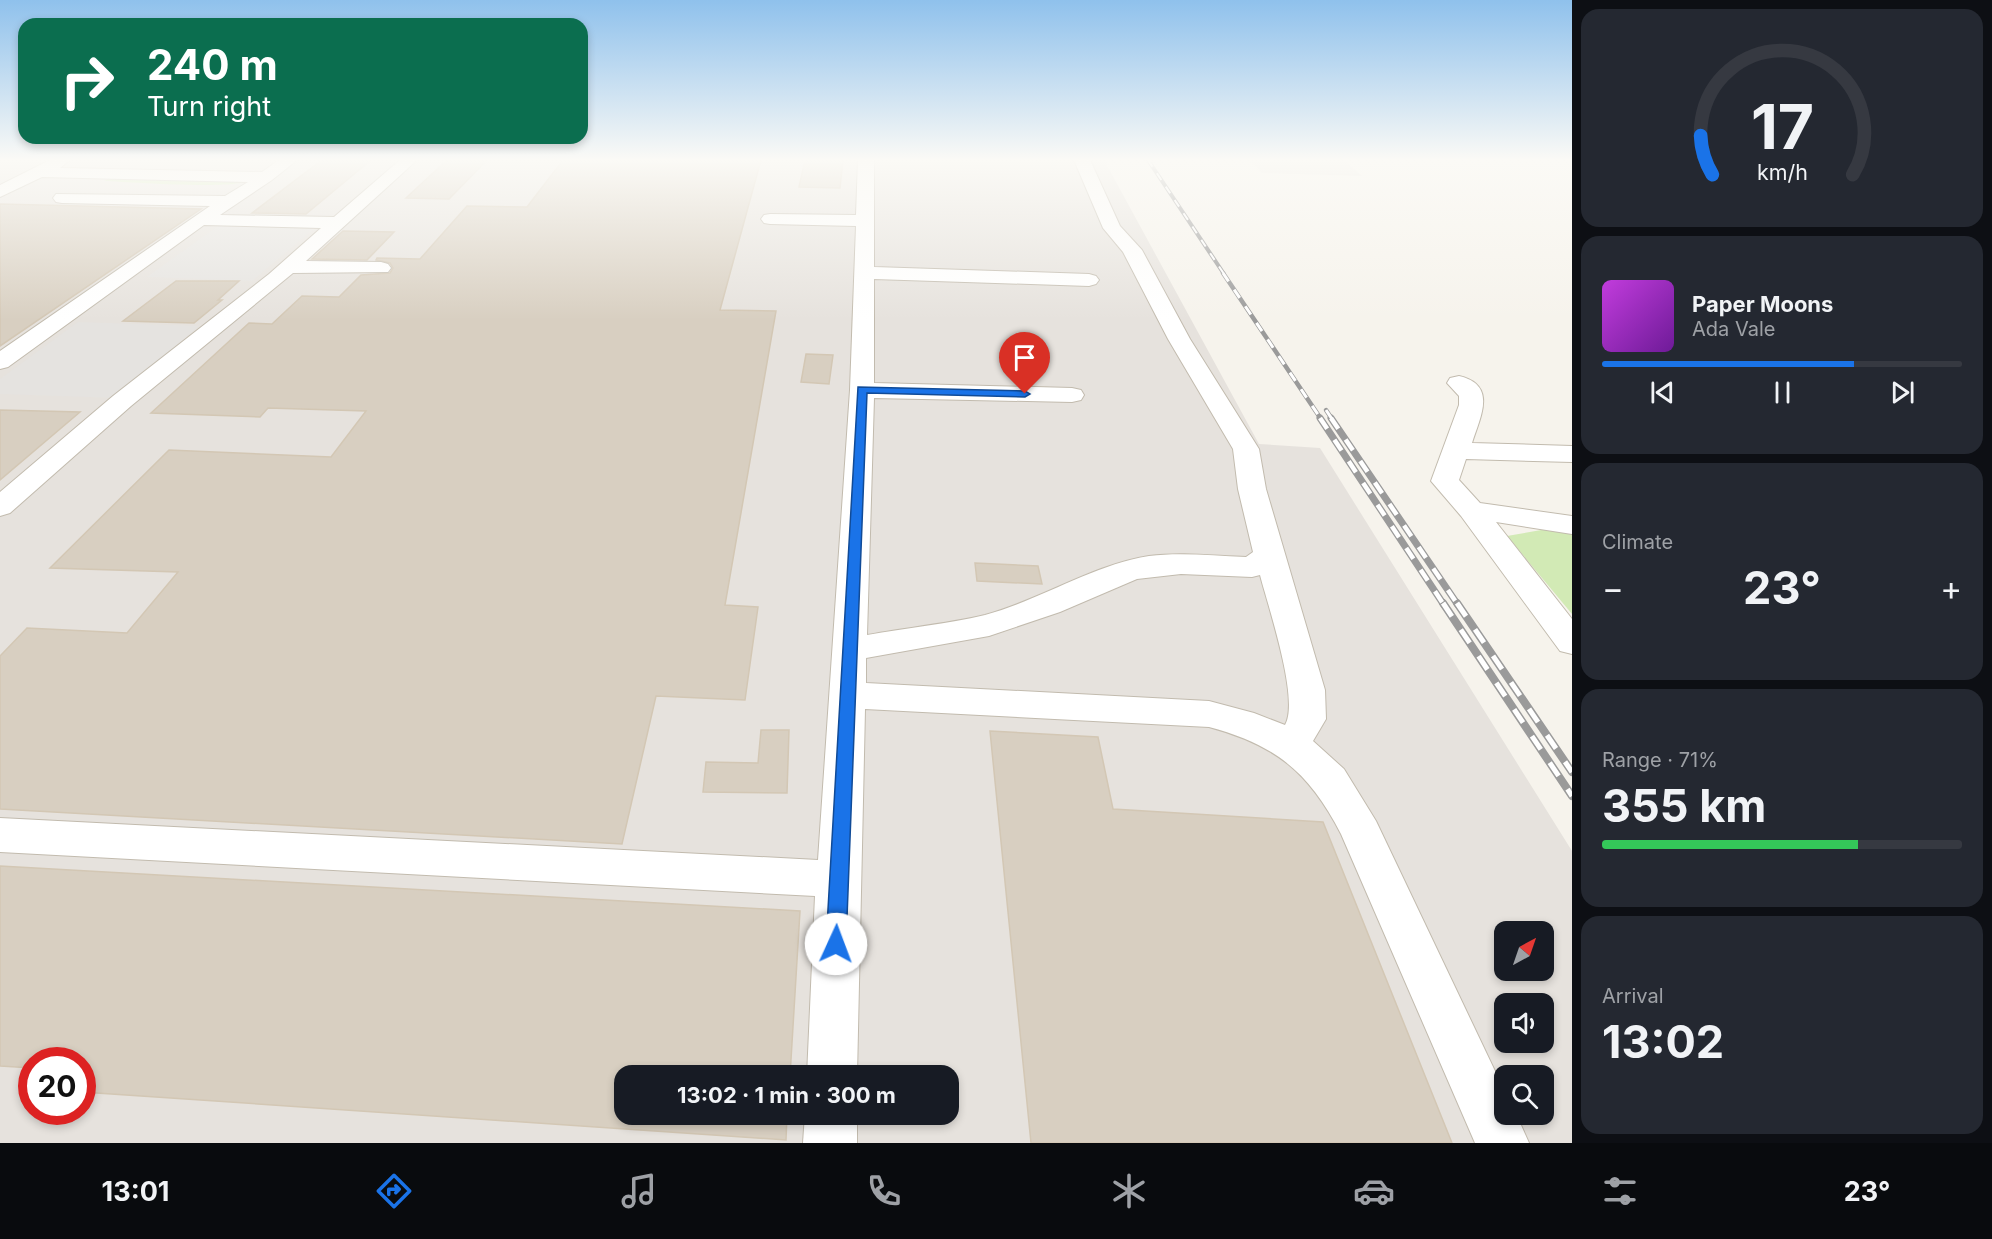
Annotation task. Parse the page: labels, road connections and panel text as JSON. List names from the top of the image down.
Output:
{
  "north": "top right",
  "page": {
    "turn": ["240 m", "Turn right"],
    "song": ["Paper Moons", "Ada Vale"],
    "tile": [
      "Climate",
      ["Range · 71%", "355 km"],
      ["Arrival", "13:02"]
    ],
    "heat": ["−", "23°", "+"],
    "limit": "20",
    "trip": "13:02 · 1 min · 300 m",
    "tabs": ["13:01", "23°"],
    "gauge": ["17", "km/h"]
  }
}
